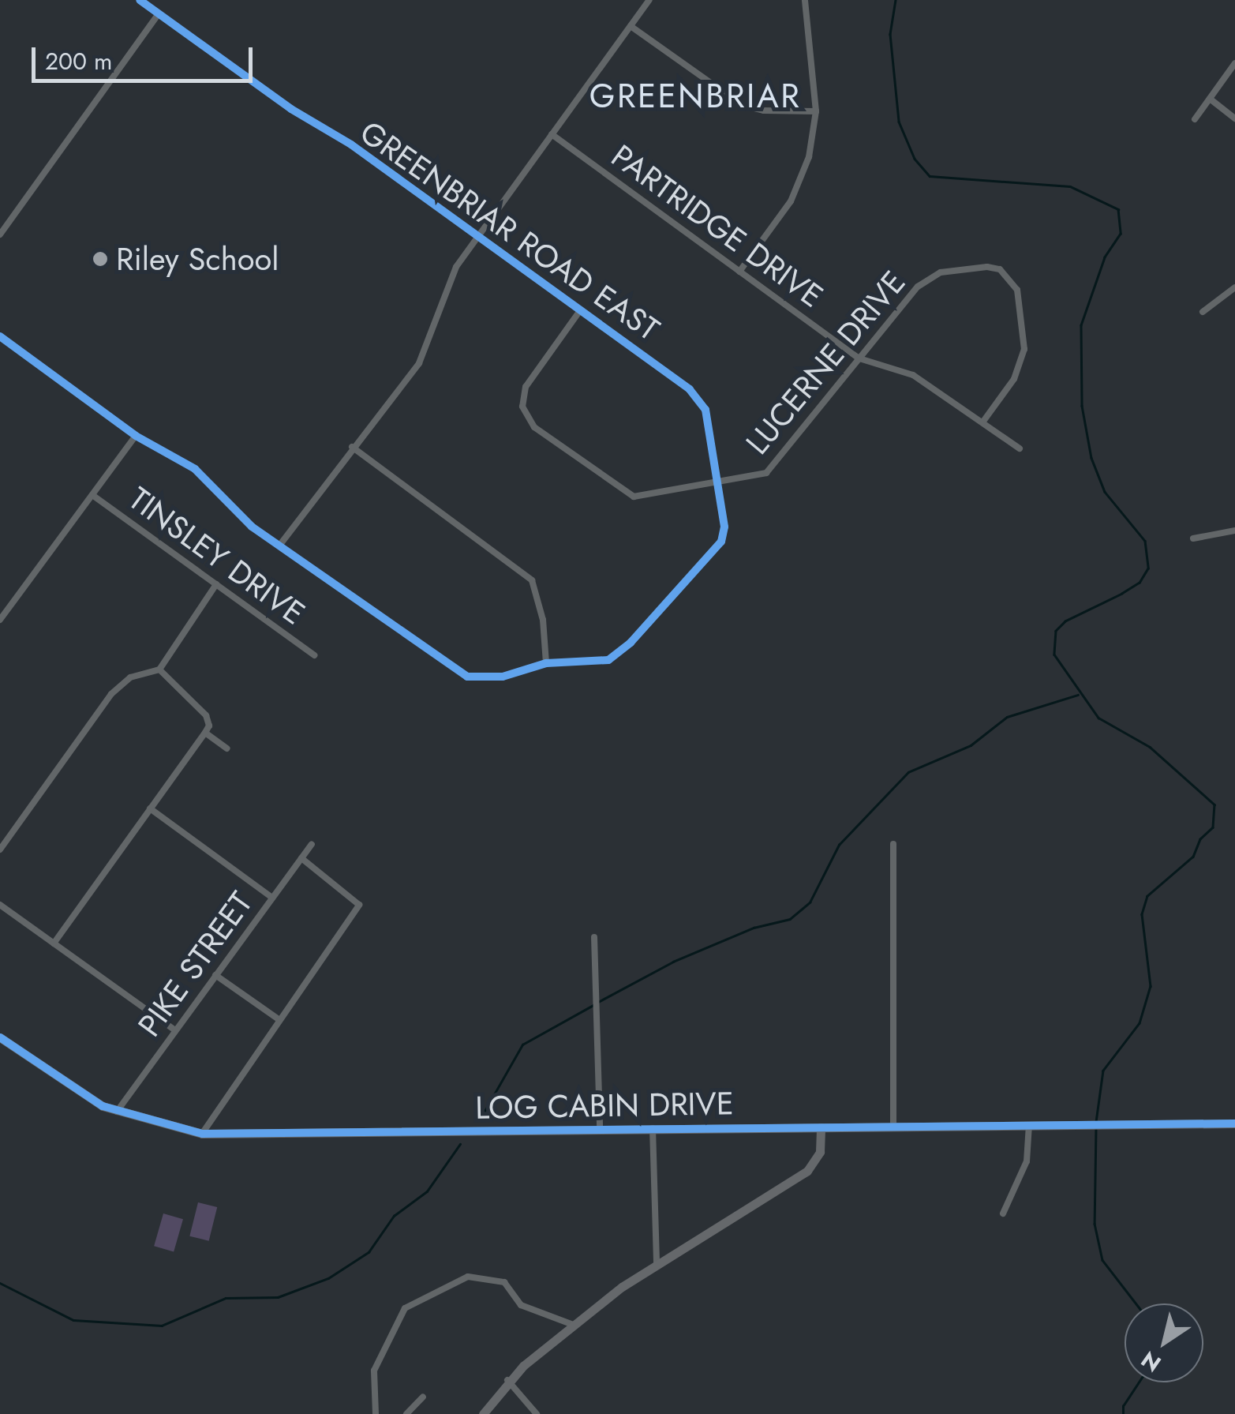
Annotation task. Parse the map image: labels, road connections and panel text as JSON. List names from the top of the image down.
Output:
{
  "streets": {
    "street": [
      "PARTRIDGE DRIVE",
      "GREENBRIAR ROAD EAST",
      "LUCERNE DRIVE",
      "TINSLEY DRIVE",
      "PIKE STREET",
      "LOG CABIN DRIVE"
    ]
  },
  "crossings": [
    ["PARTRIDGE DRIVE", "LUCERNE DRIVE"],
    ["GREENBRIAR ROAD EAST", "LUCERNE DRIVE"],
    ["PIKE STREET", "LOG CABIN DRIVE"]
  ],
  "districts": ["GREENBRIAR"],
  "places": ["Riley School"],
  "scale_bar": "200 m",
  "north": "bottom left"
}
